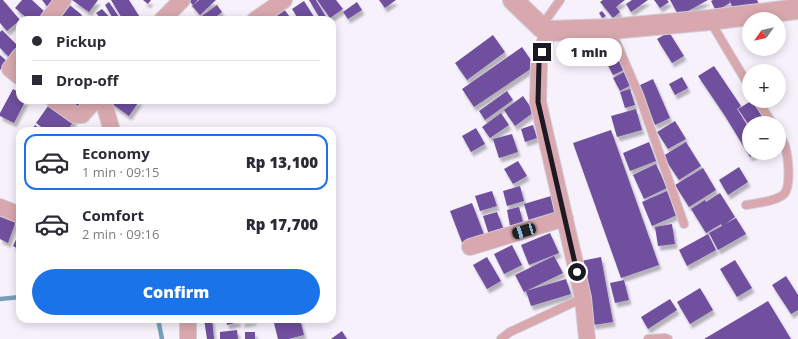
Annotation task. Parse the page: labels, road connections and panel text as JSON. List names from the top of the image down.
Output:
{
  "north": "bottom left",
  "page": {
    "map_buttons": ["+", "−"],
    "banner": ["Pickup", "Drop-off"],
    "bubble": "1 min",
    "list": [
      {
        "name": "Economy",
        "note": "1 min · 09:15",
        "value": "Rp 13,100"
      },
      {
        "name": "Comfort",
        "note": "2 min · 09:16",
        "value": "Rp 17,700"
      }
    ],
    "buttons": "Confirm"
  }
}
